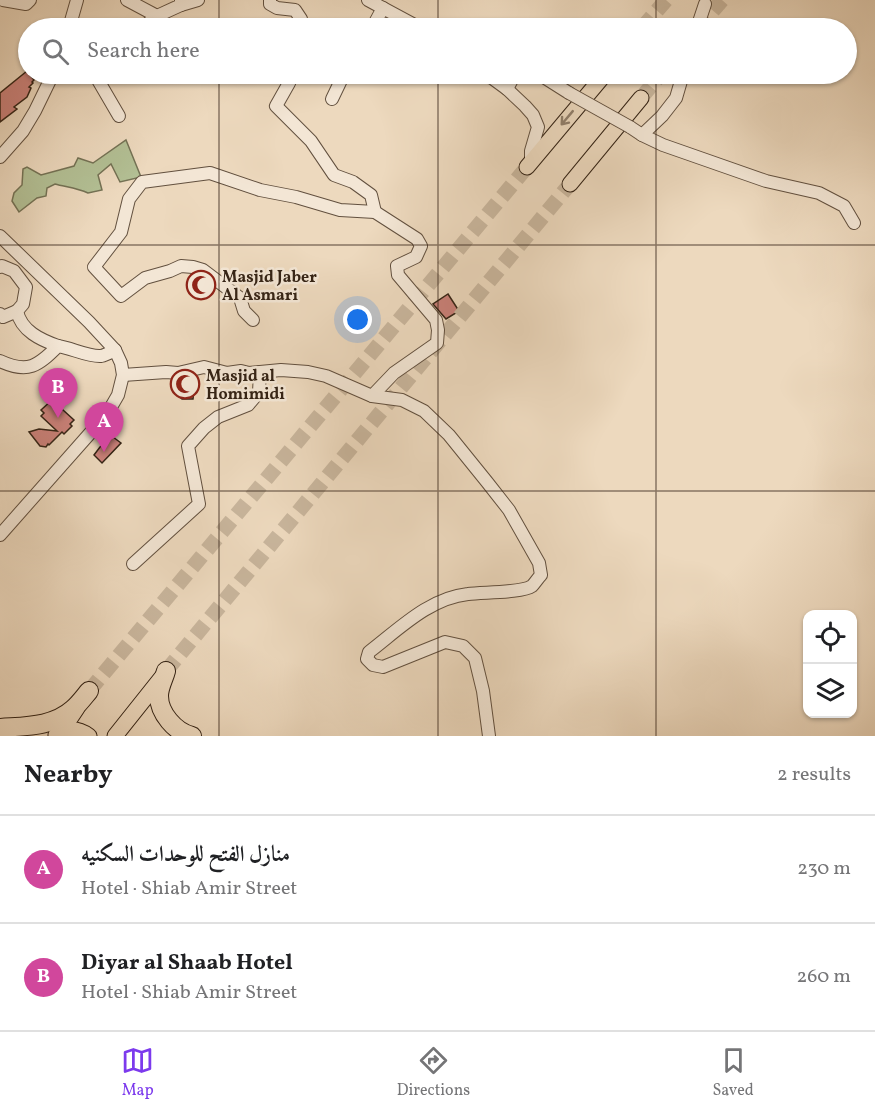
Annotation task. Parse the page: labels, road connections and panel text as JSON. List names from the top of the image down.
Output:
{
  "places": {
    "mosque": ["Masjid Jaber Al Asmari", "Masjid al Homimidi"]
  },
  "page": {
    "search": "Search here",
    "pins": ["B", "A"],
    "heading": ["Nearby", "2 results"],
    "list": [
      {
        "mark": "A",
        "name": "منازل الفتح للوحدات السكنيه",
        "note": "Hotel · Shiab Amir Street",
        "value": "230 m"
      },
      {
        "mark": "B",
        "name": "Diyar al Shaab Hotel",
        "note": "Hotel · Shiab Amir Street",
        "value": "260 m"
      }
    ],
    "nav": ["Map", "Directions", "Saved"]
  }
}
